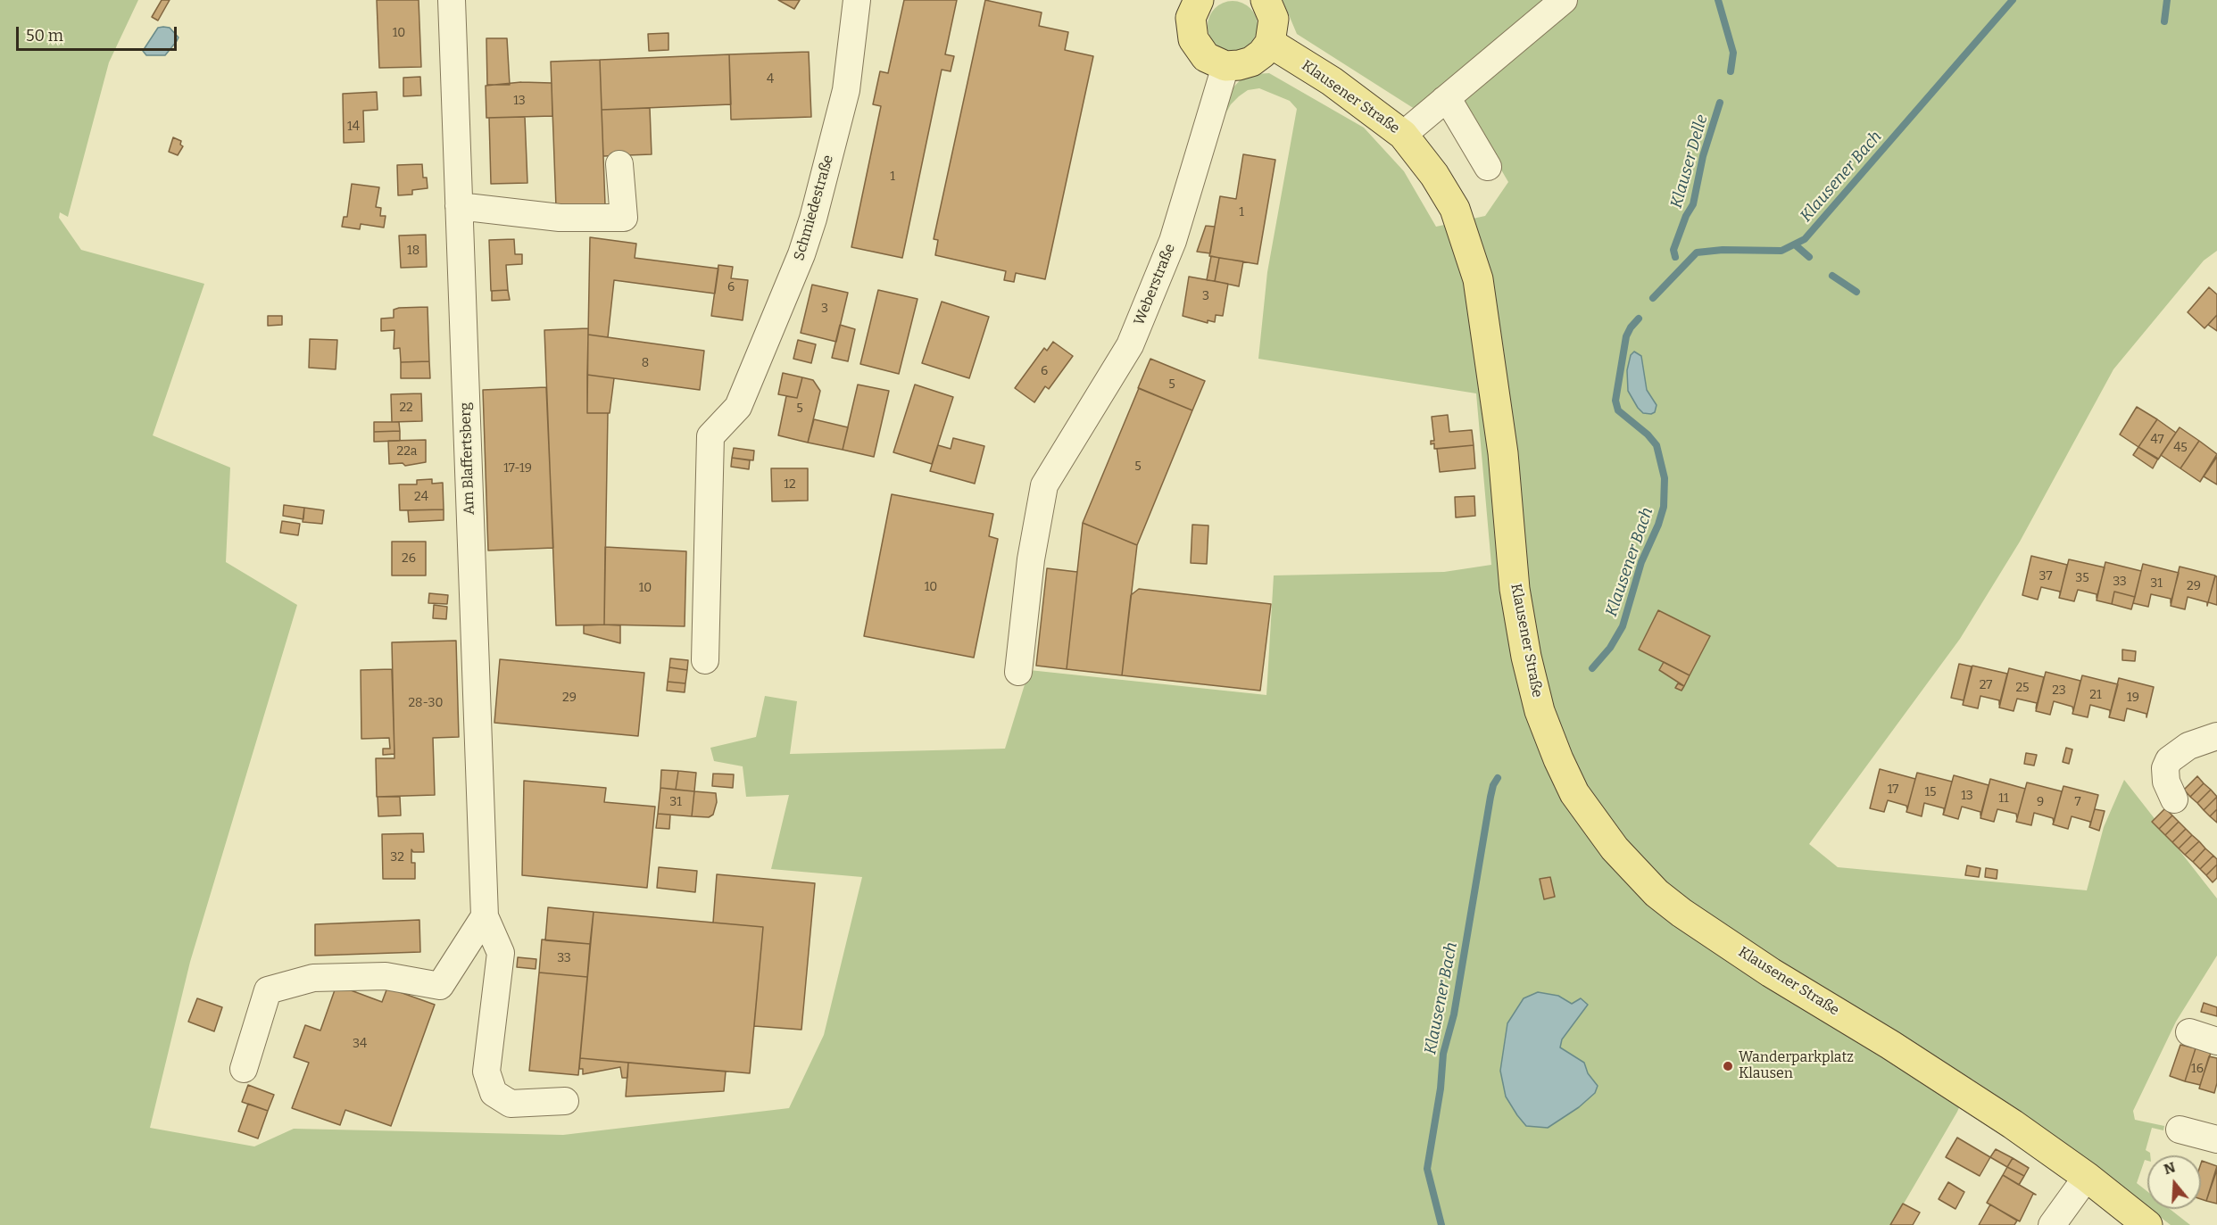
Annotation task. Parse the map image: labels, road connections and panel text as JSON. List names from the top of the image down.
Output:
{
  "streets": {
    "main road": ["Klausener Straße"],
    "street": ["Schmiedestraße", "Weberstraße", "Am Blaffertsberg"]
  },
  "water": ["Klauser Delle", "Klausener Bach"],
  "places": ["Wanderparkplatz Klausen"],
  "house_numbers": [
    "10",
    "4",
    "13",
    "14",
    "1",
    "1",
    "18",
    "6",
    "3",
    "3",
    "8",
    "6",
    "5",
    "22",
    "5",
    "47",
    "45",
    "22a",
    "5",
    "17-19",
    "12",
    "24",
    "26",
    "37",
    "35",
    "33",
    "31",
    "29",
    "10",
    "10",
    "27",
    "25",
    "23",
    "21",
    "29",
    "19",
    "28-30",
    "17",
    "15",
    "13",
    "11",
    "31",
    "9",
    "7",
    "32",
    "33",
    "34",
    "16"
  ],
  "scale_bar": "50 m",
  "north": "top"
}
